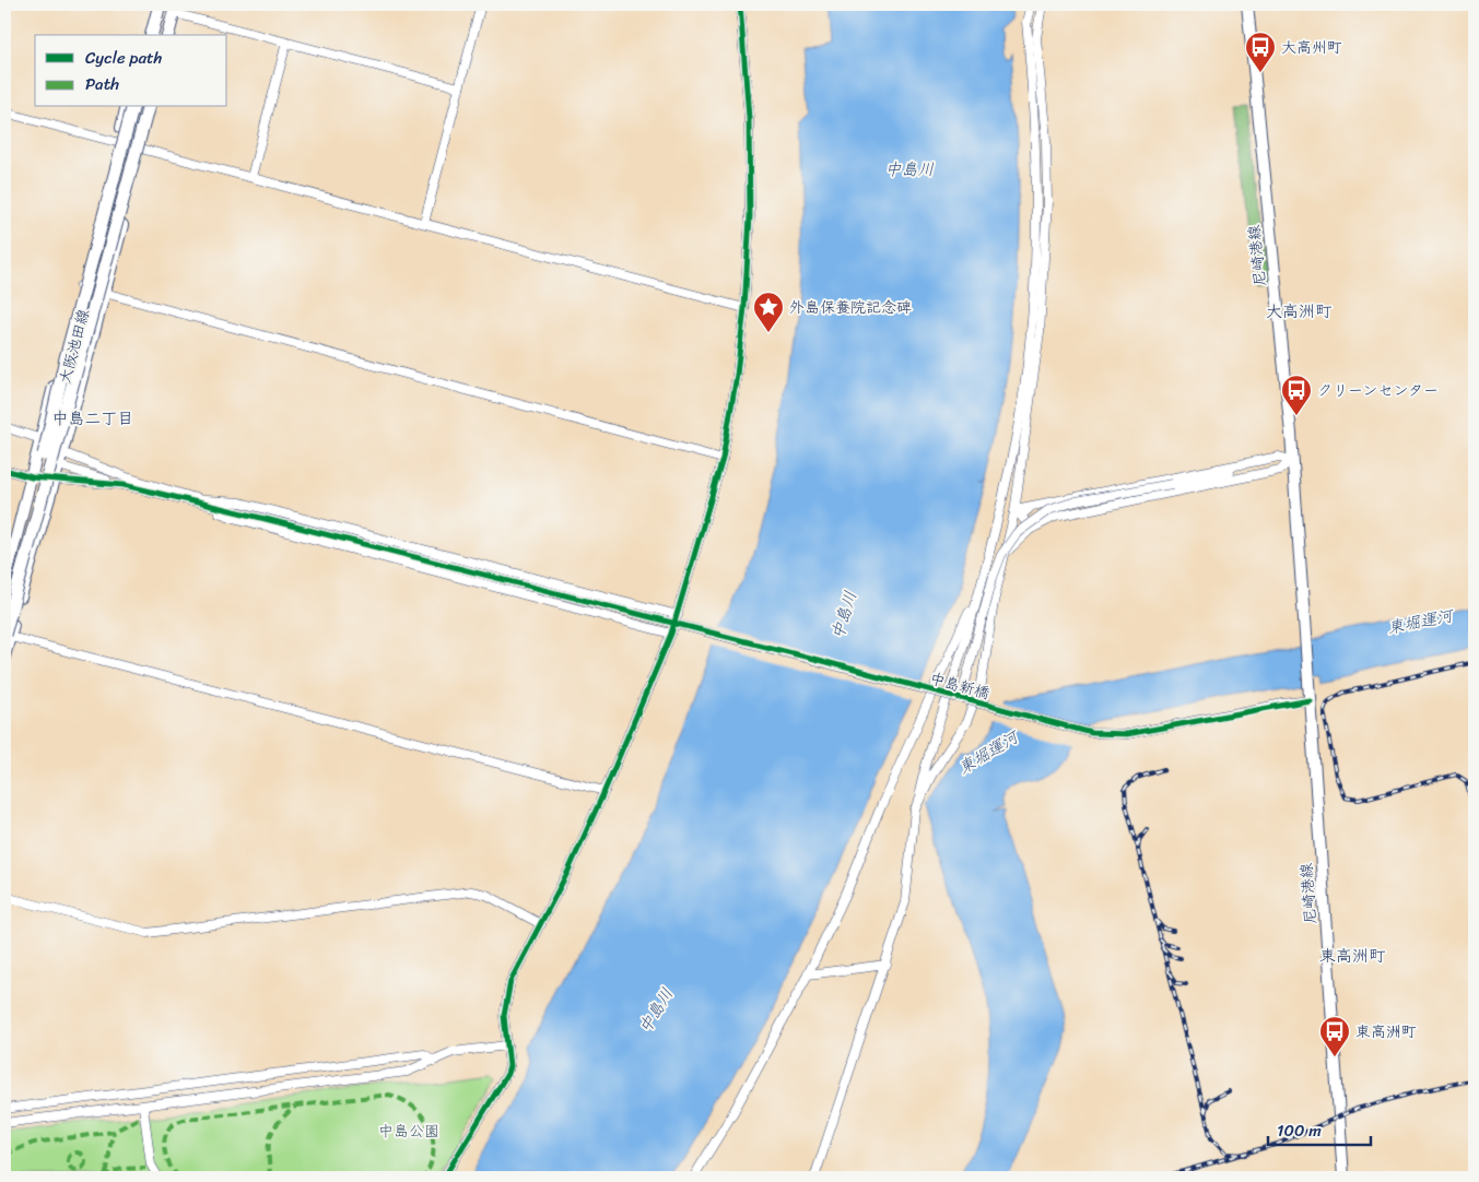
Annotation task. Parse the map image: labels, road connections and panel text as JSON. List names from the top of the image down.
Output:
{
  "streets": {
    "main road": ["尼崎港線", "大阪池田線"],
    "street": ["中島新橋"]
  },
  "crossings": [
    ["尼崎港線", "中島新橋"]
  ],
  "districts": ["大高洲町", "中島二丁目", "東高洲町"],
  "water": ["中島川", "東堀運河"],
  "parks": ["中島公園"],
  "places": {
    "bus stop": ["大高州町", "クリーンセンター", "東高洲町"],
    "place": ["外島保養院記念碑"]
  },
  "legend": ["Cycle path", "Path"],
  "scale_bar": "100 m"
}
